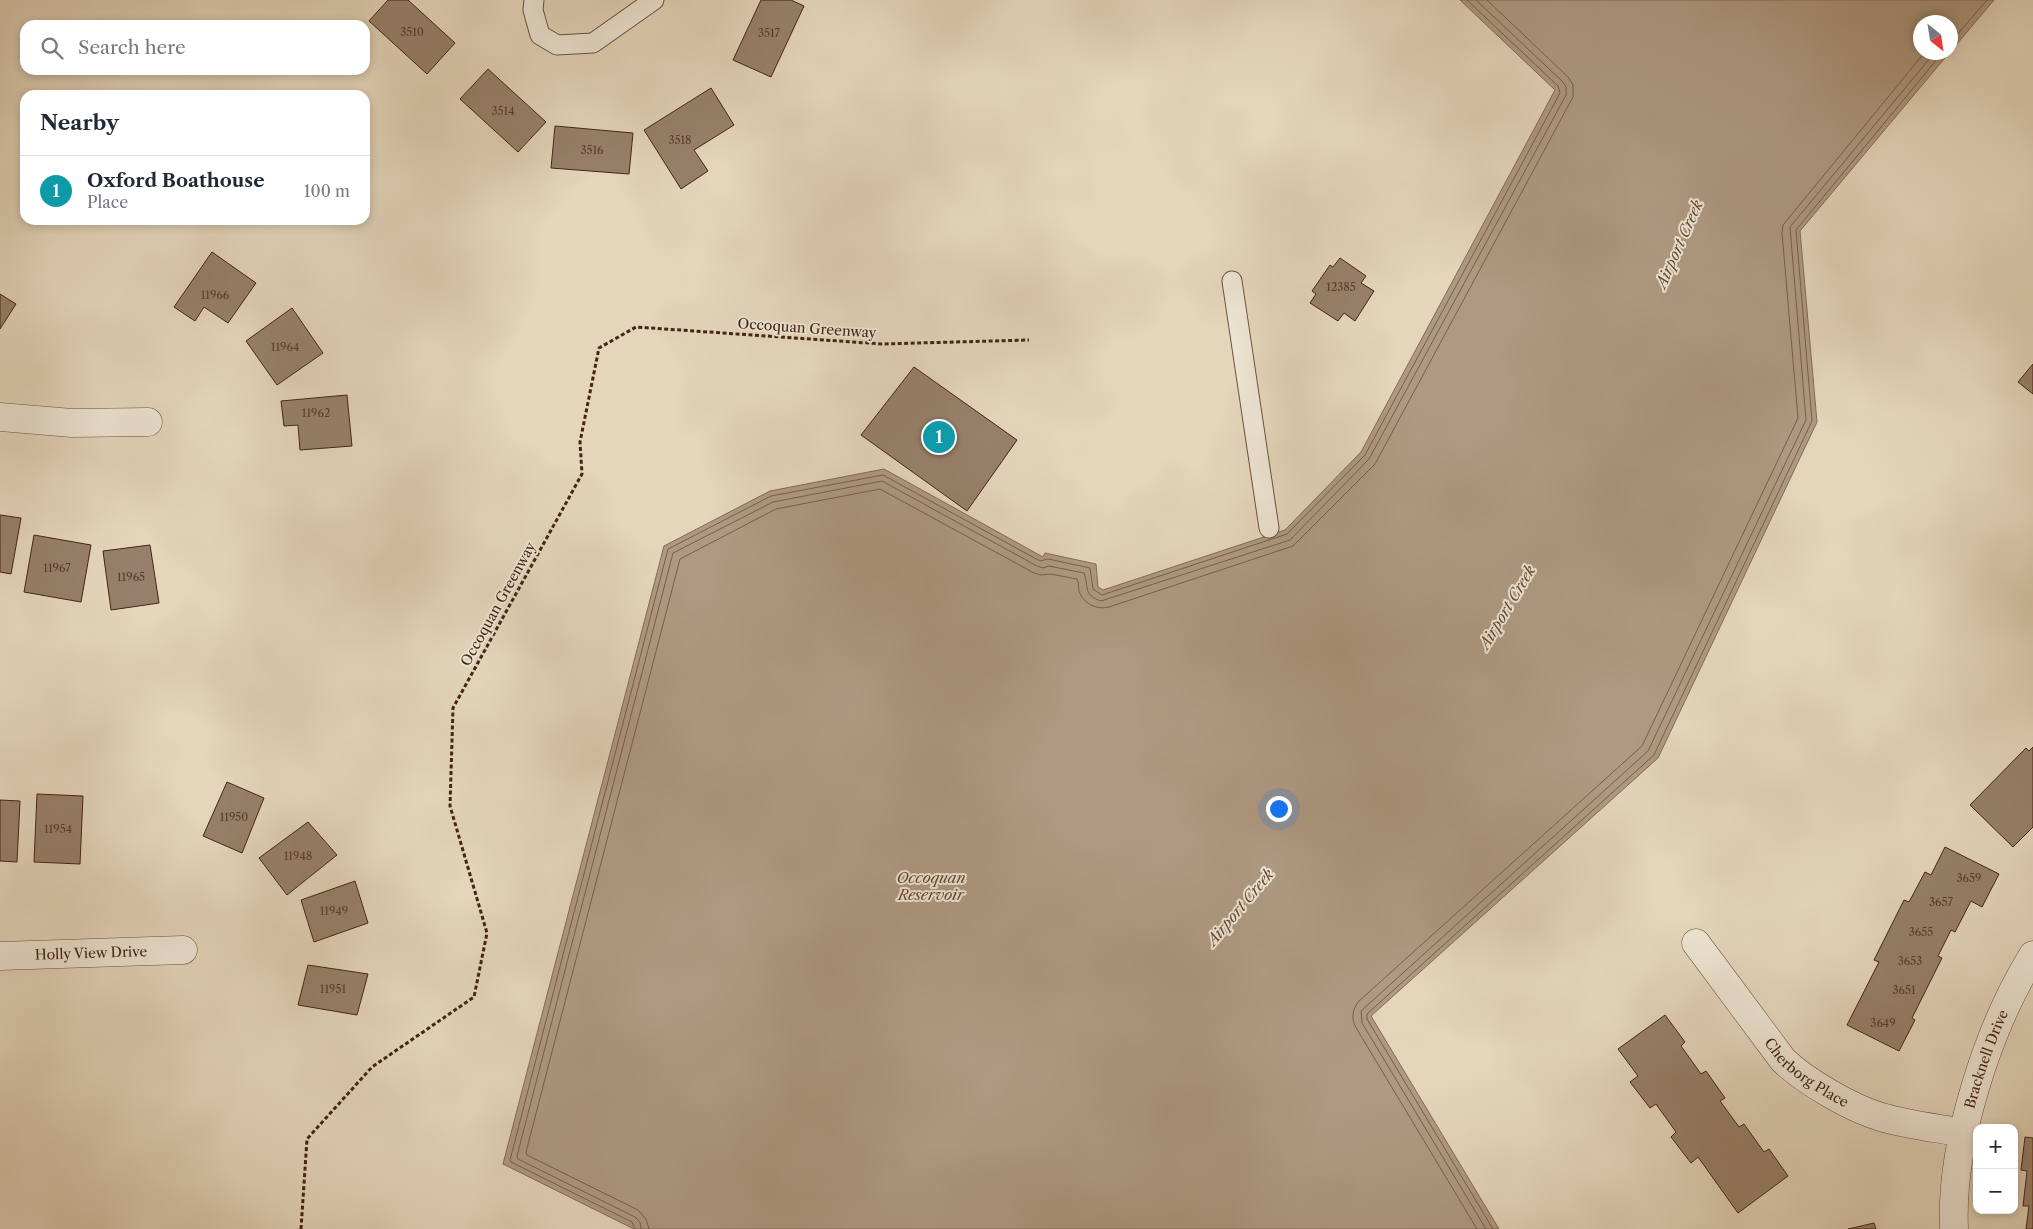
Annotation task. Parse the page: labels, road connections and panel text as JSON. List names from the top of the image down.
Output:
{
  "streets": {
    "street": ["Holly View Drive", "Bracknell Drive", "Cherborg Place"],
    "path": ["Occoquan Greenway"]
  },
  "crossings": [
    ["Bracknell Drive", "Cherborg Place"]
  ],
  "water": ["Airport Creek", "Occoquan Reservoir"],
  "house_numbers": [
    "3510",
    "3517",
    "3514",
    "3518",
    "3516",
    "12385",
    "11966",
    "11964",
    "11962",
    "11967",
    "11965",
    "11950",
    "11954",
    "11948",
    "3659",
    "3657",
    "11949",
    "3655",
    "3653",
    "11951",
    "3651",
    "3649"
  ],
  "north": "bottom right",
  "page": {
    "search": "Search here",
    "heading": "Nearby",
    "list": [
      {
        "mark": "1",
        "name": "Oxford Boathouse",
        "note": "Place",
        "value": "100 m"
      }
    ],
    "pins": "1",
    "map_buttons": ["+", "−"]
  }
}
